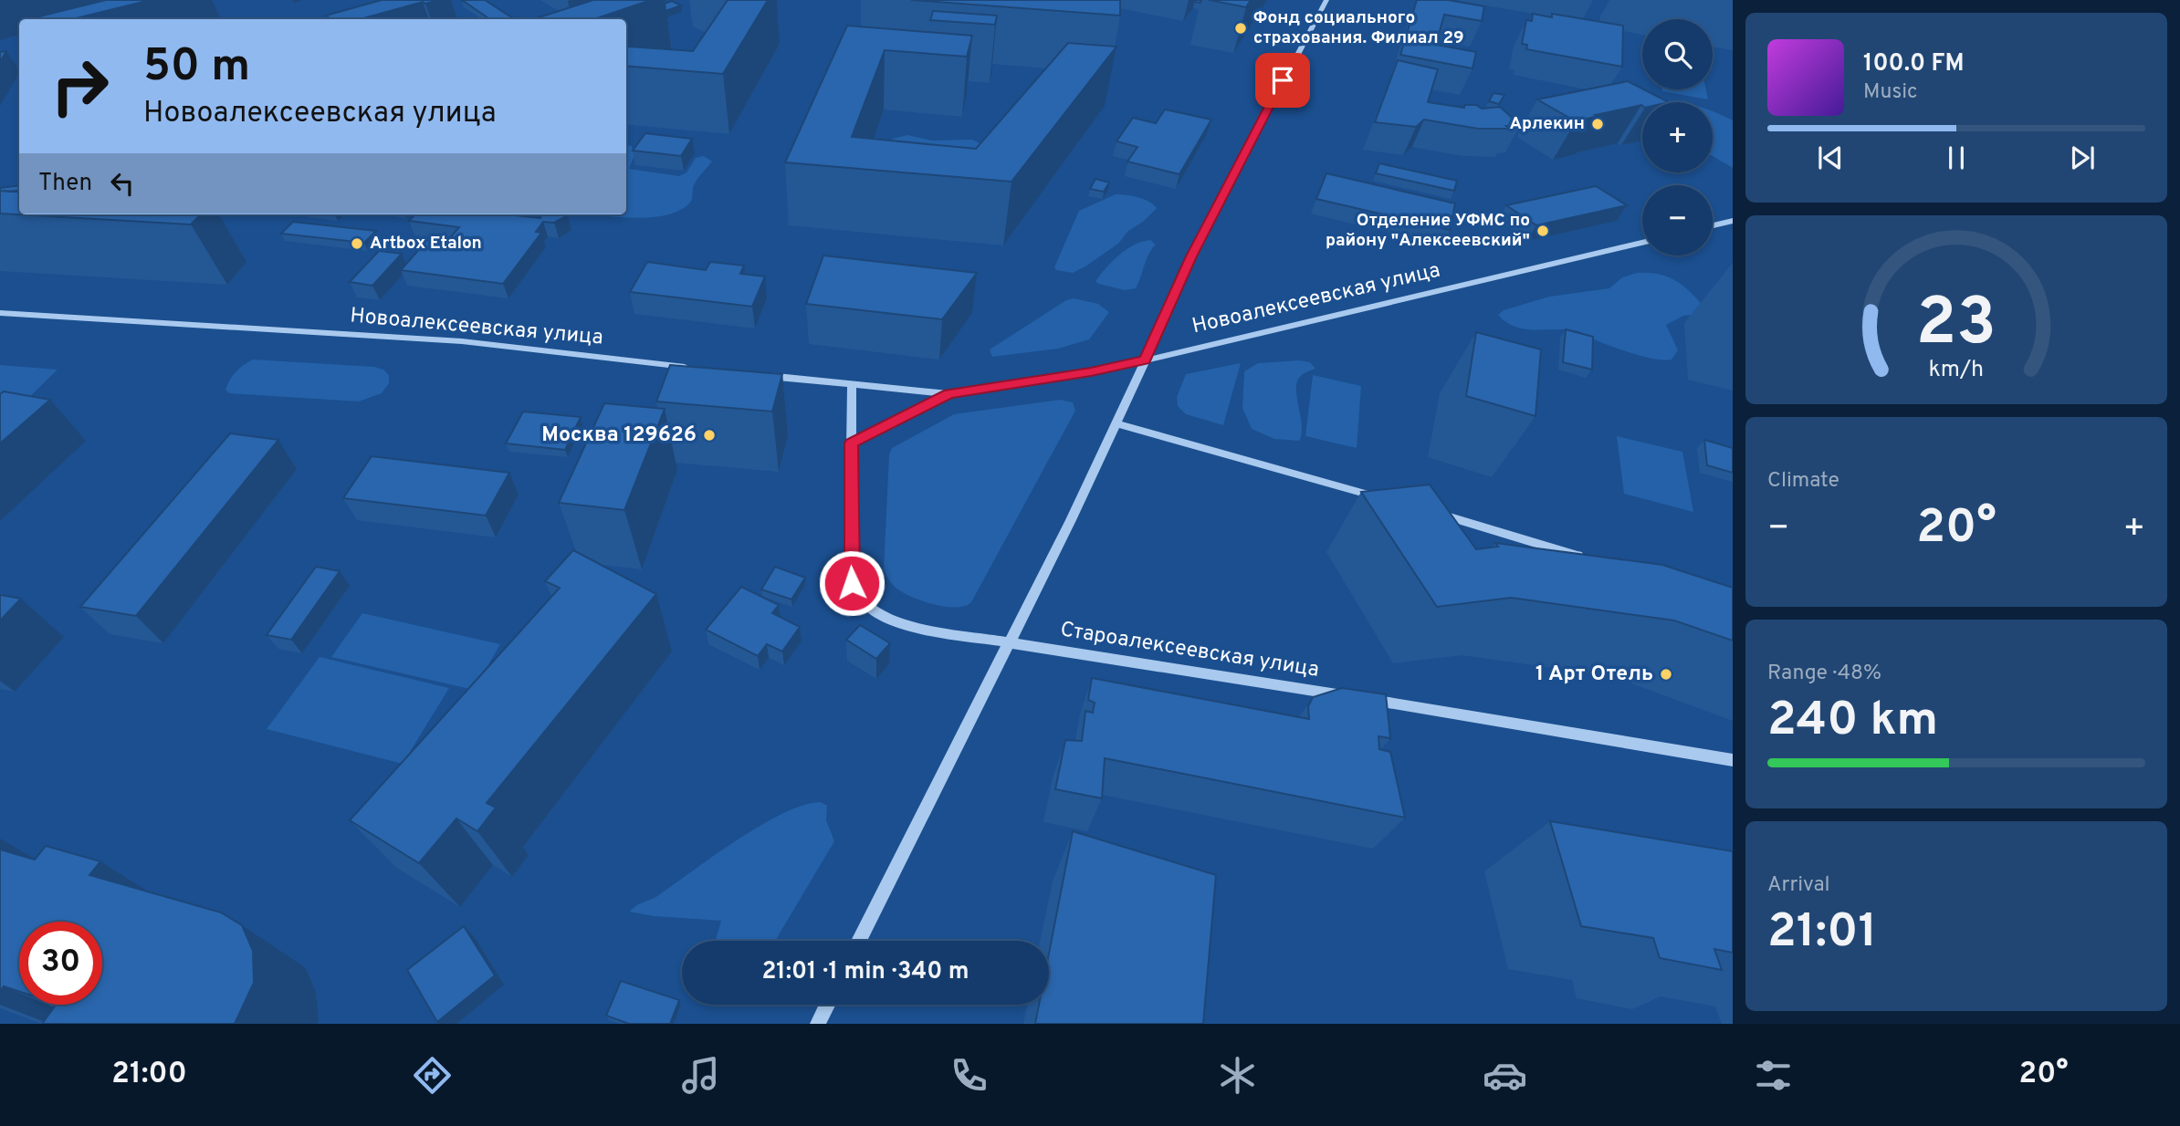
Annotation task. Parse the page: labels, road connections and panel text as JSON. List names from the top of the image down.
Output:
{
  "streets": {
    "street": ["Новоалексеевская улица", "Староалексеевская улица"]
  },
  "crossings": [
    ["Новоалексеевская улица", "Староалексеевская улица"]
  ],
  "places": [
    "Фонд социального страхования. Филиал 29",
    "Арлекин",
    "Отделение УФМС по району \"Алексеевский\"",
    "Artbox Etalon",
    "Москва 129626",
    "1 Арт Отель"
  ],
  "page": {
    "map_buttons": ["+", "−"],
    "turn": ["50 m", "Новоалексеевская улица"],
    "song": ["100.0 FM", "Music"],
    "then": "Then",
    "tile": [
      "Climate",
      ["Range · 48%", "240 km"],
      ["Arrival", "21:01"]
    ],
    "heat": ["−", "20°", "+"],
    "limit": "30",
    "trip": "21:01 · 1 min · 340 m",
    "tabs": ["21:00", "20°"],
    "gauge": ["23", "km/h"]
  }
}
